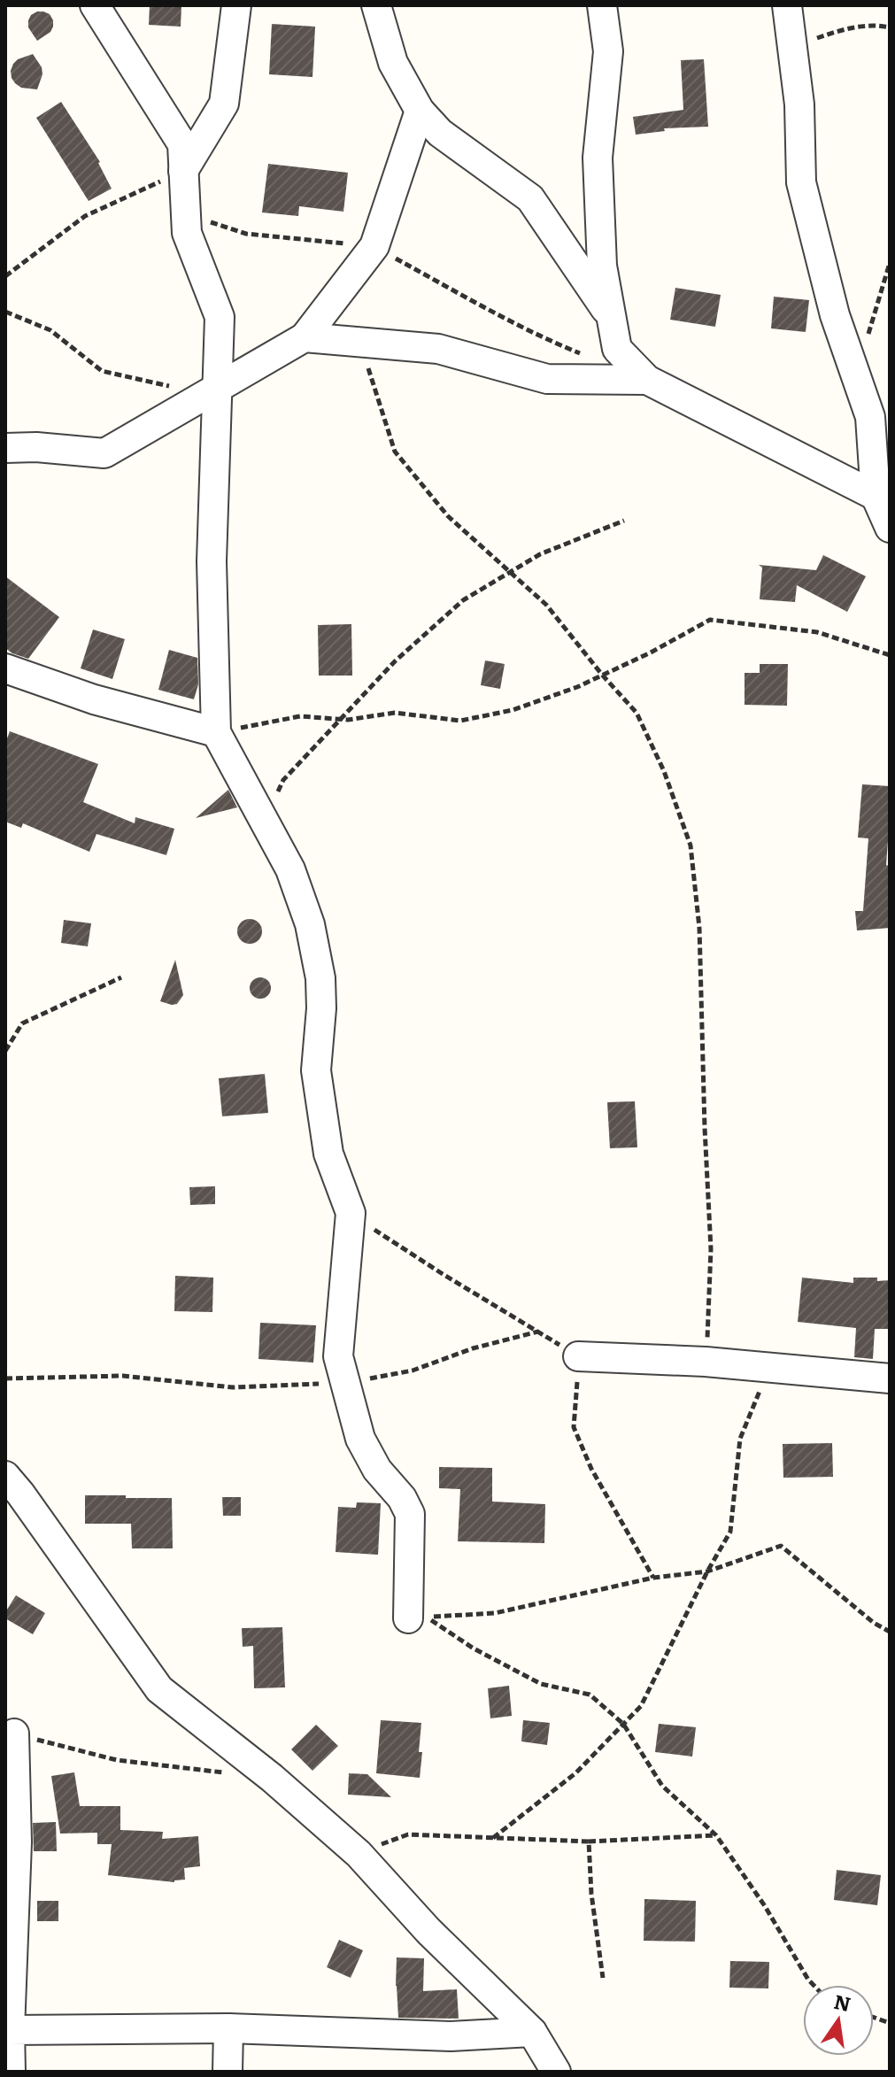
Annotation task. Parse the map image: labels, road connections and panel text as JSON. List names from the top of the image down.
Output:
{
  "north": "top"
}
